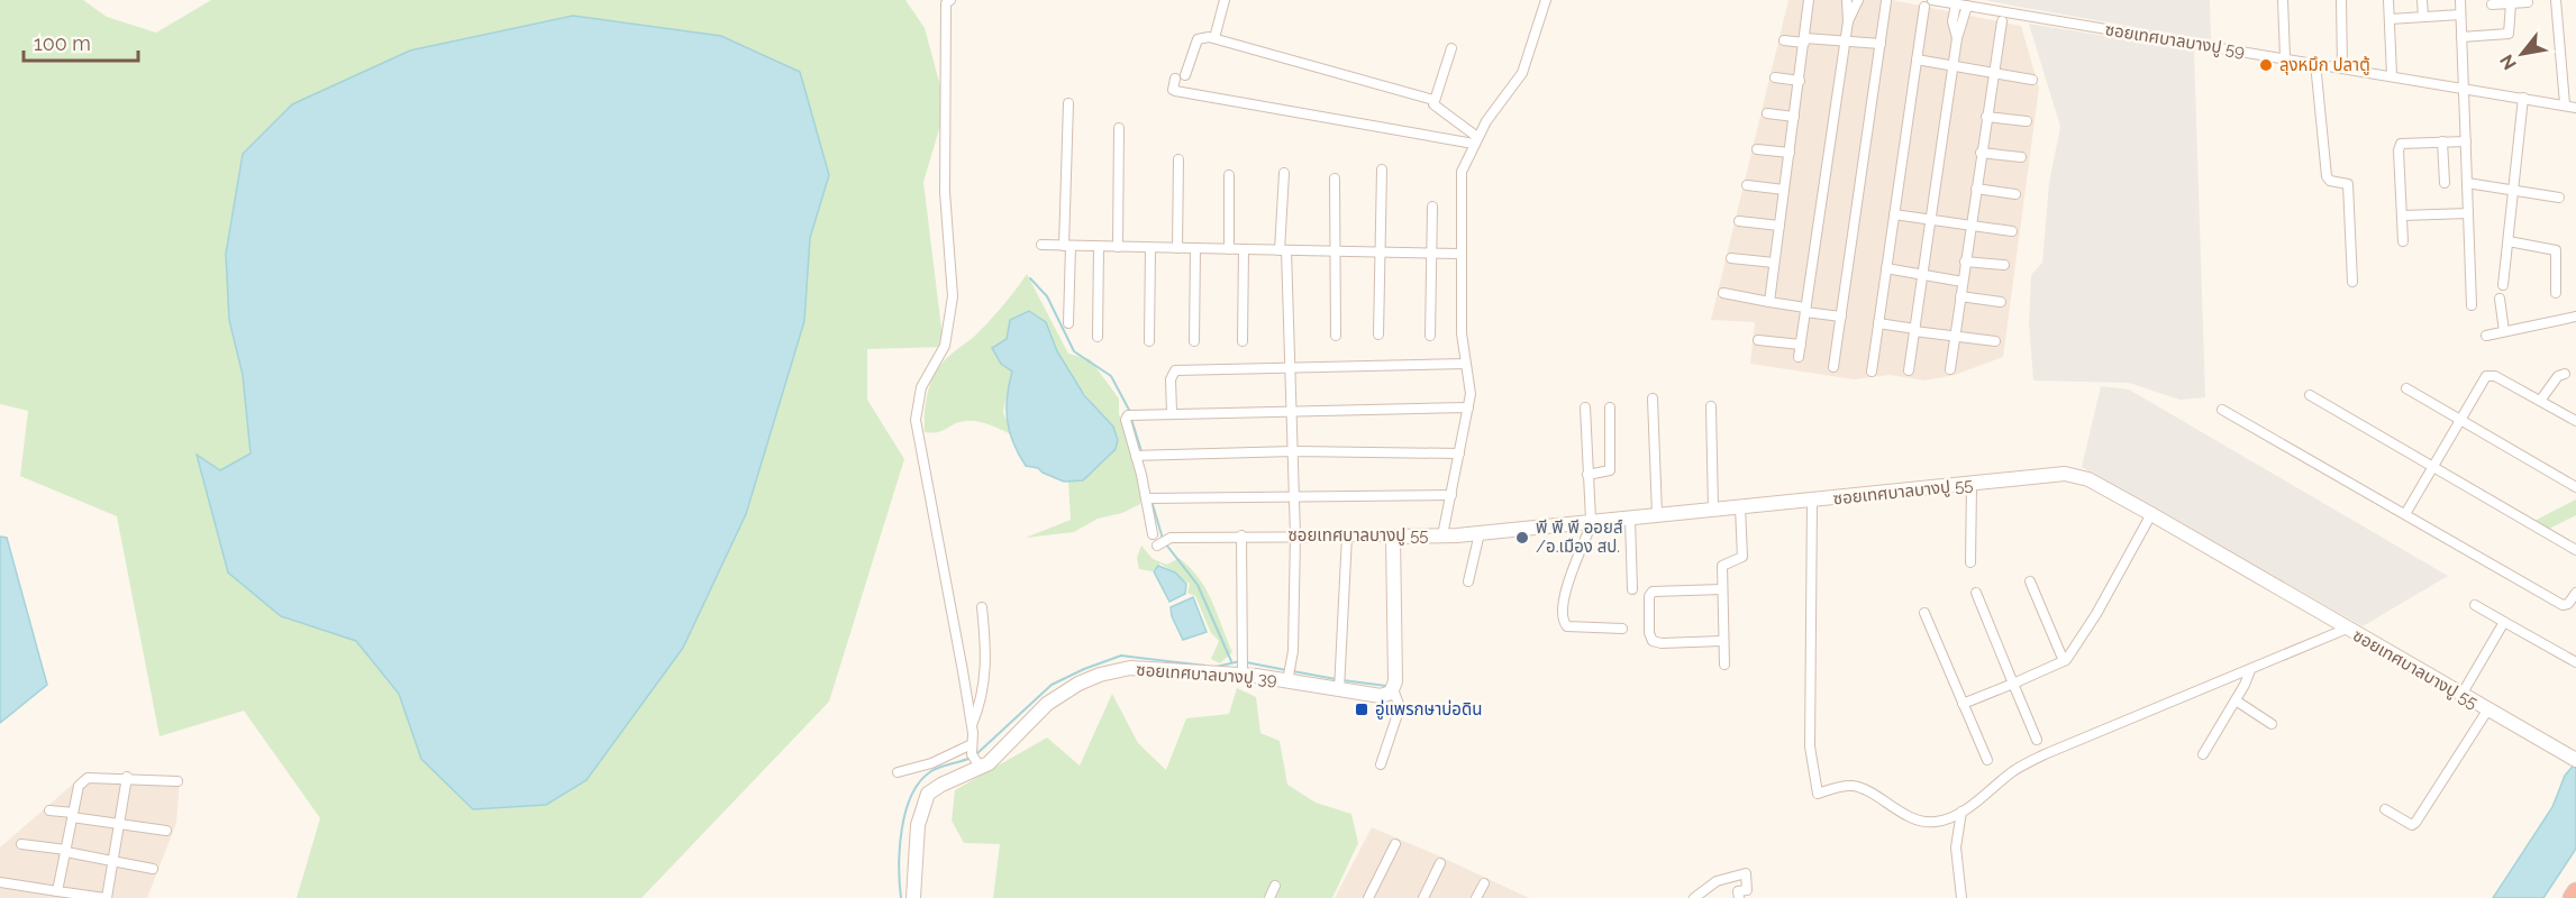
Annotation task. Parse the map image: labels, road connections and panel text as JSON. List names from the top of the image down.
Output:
{
  "streets": {
    "street": ["ซอยเทศบาลบางปู 59", "ซอยเทศบาลบางปู 55", "ซอยเทศบาลบางปู 39"]
  },
  "places": {
    "other": ["ลุงหมึก ปลาตู้", "พี พี พี ออยส์ /อ.เมือง สป."],
    "transit": ["อู่แพรกษาบ่อดิน"]
  },
  "scale_bar": "100 m",
  "north": "bottom left"
}
